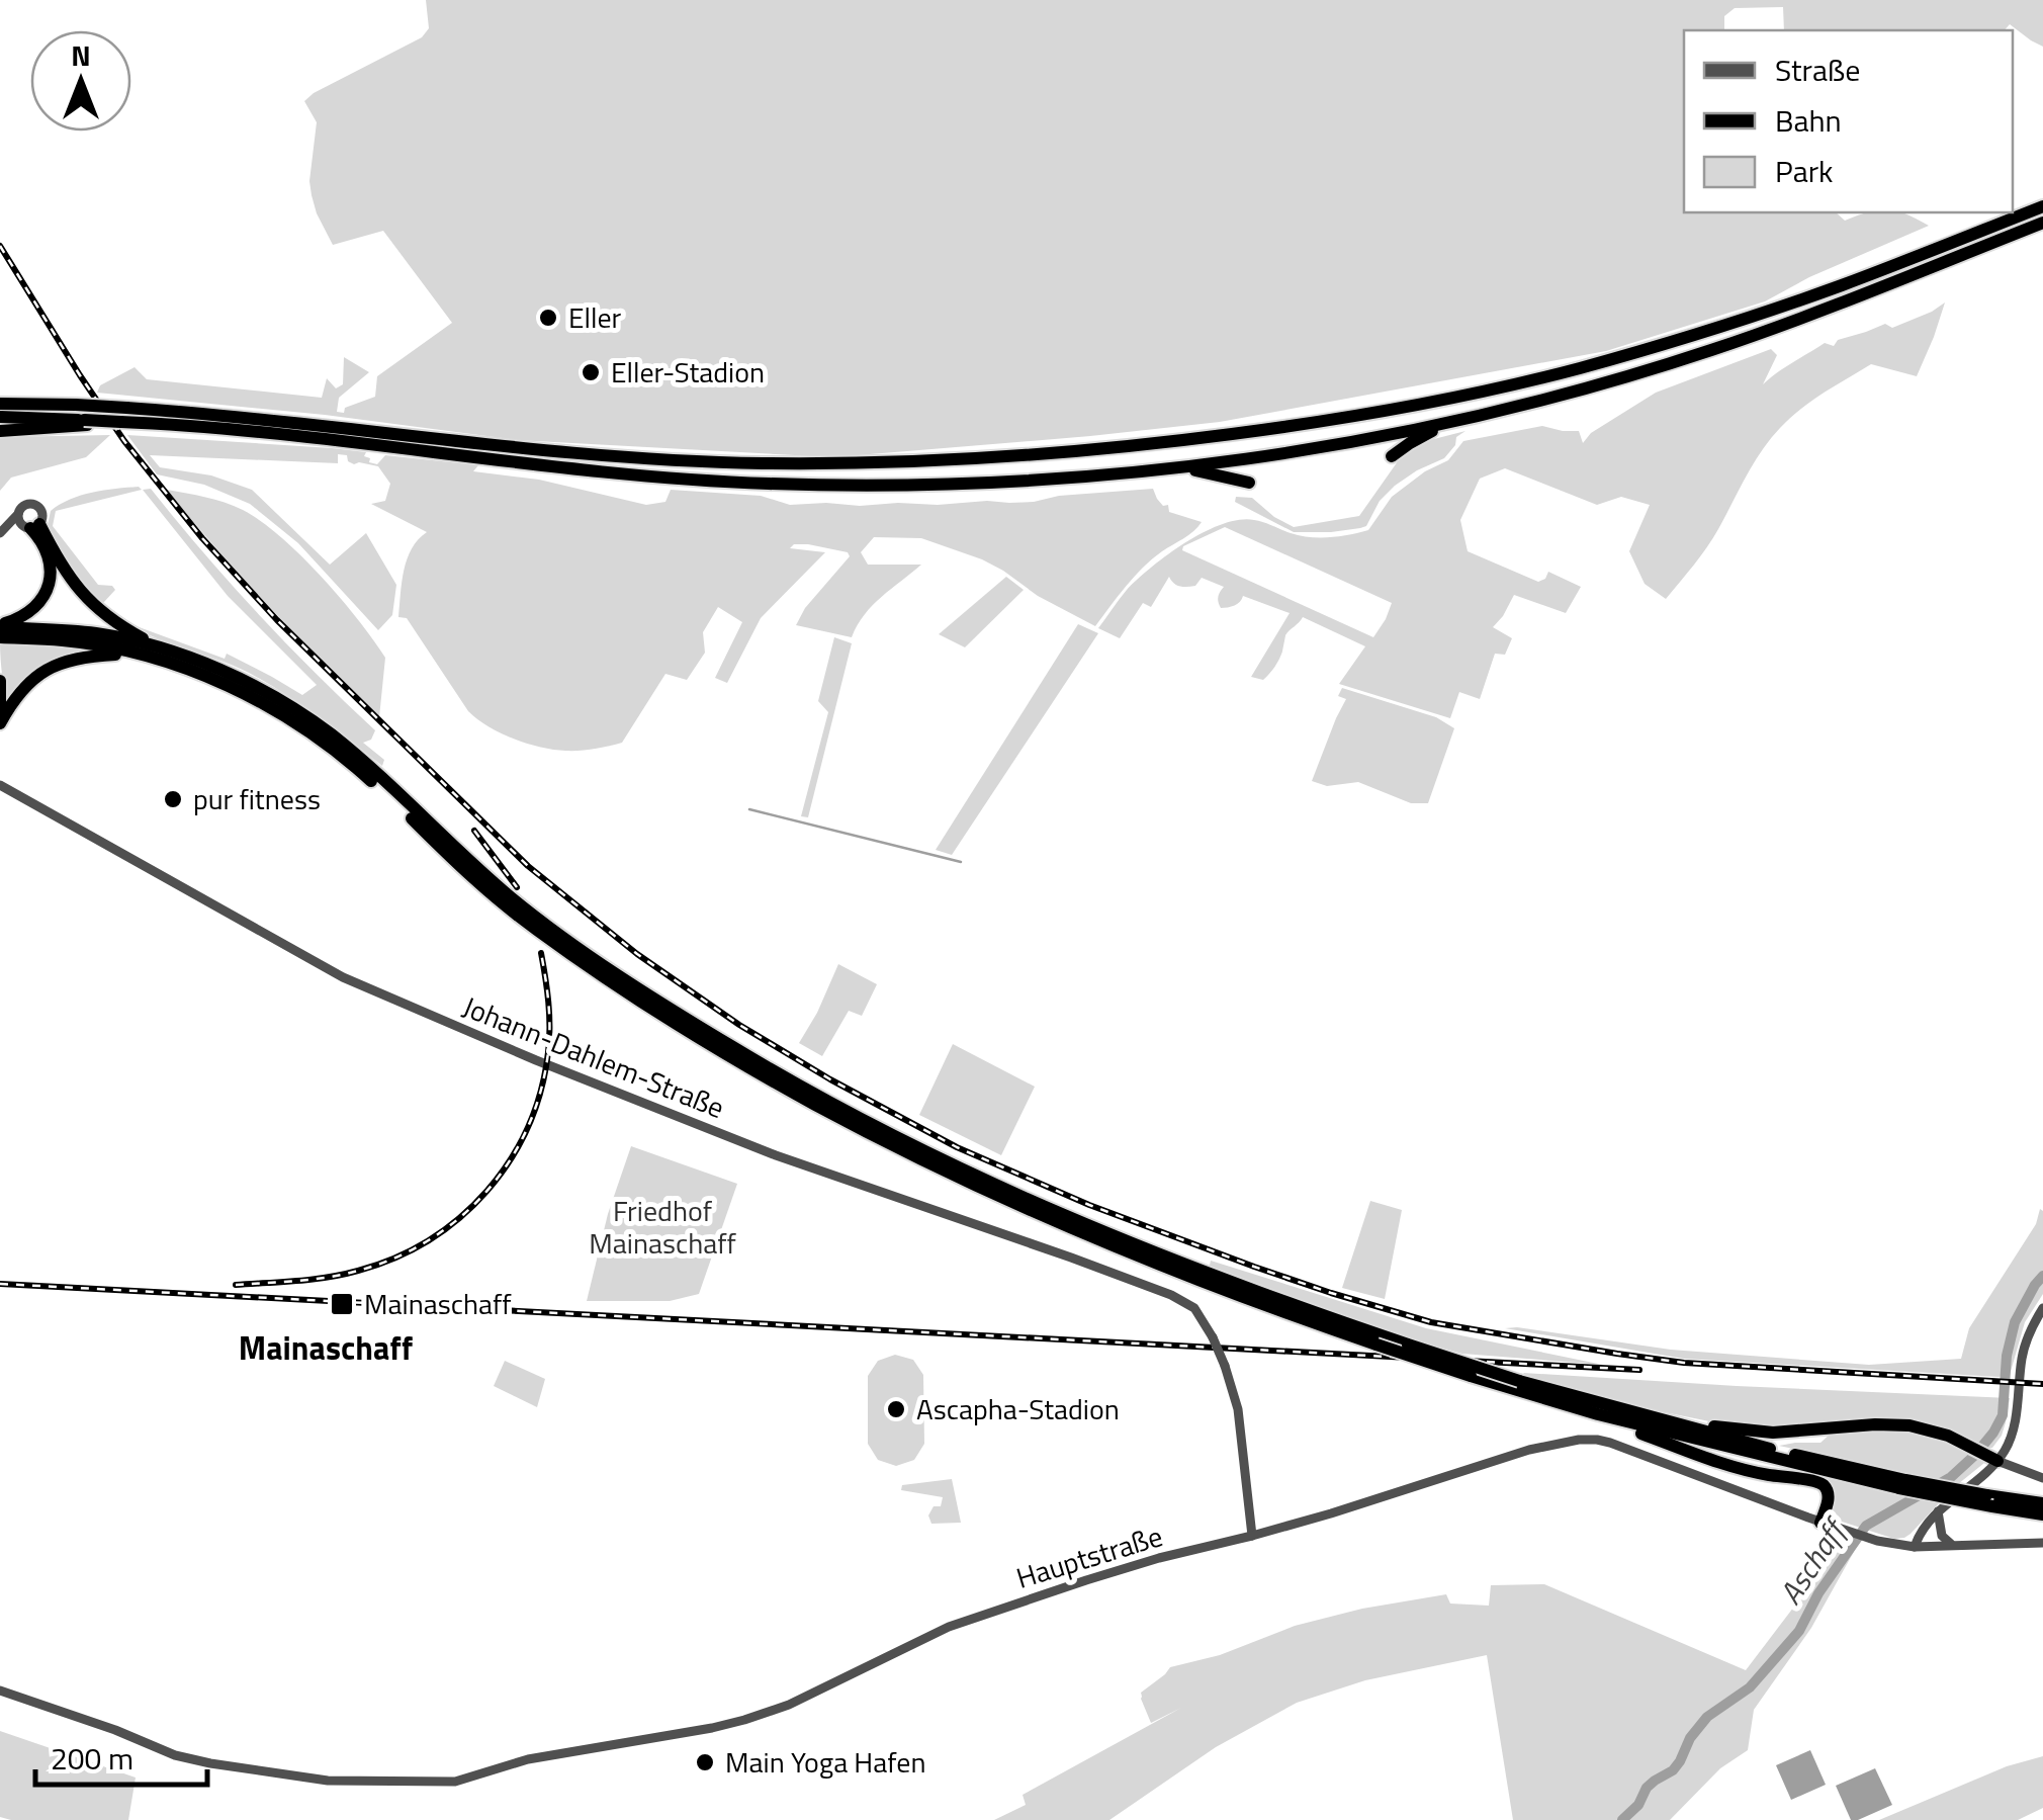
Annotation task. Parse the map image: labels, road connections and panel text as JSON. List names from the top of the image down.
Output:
{
  "streets": {
    "street": ["Johann-Dahlem-Straße", "Hauptstraße"]
  },
  "crossings": [
    ["Johann-Dahlem-Straße", "Hauptstraße"]
  ],
  "districts": ["Mainaschaff"],
  "water": ["Aschaff"],
  "parks": ["Friedhof Mainaschaff"],
  "places": {
    "other": [
      "Eller",
      "Eller-Stadion",
      "pur fitness",
      "Ascapha-Stadion",
      "Main Yoga Hafen"
    ],
    "transit": ["Mainaschaff"]
  },
  "legend": ["Straße", "Bahn", "Park"],
  "scale_bar": "200 m",
  "north": "top"
}
